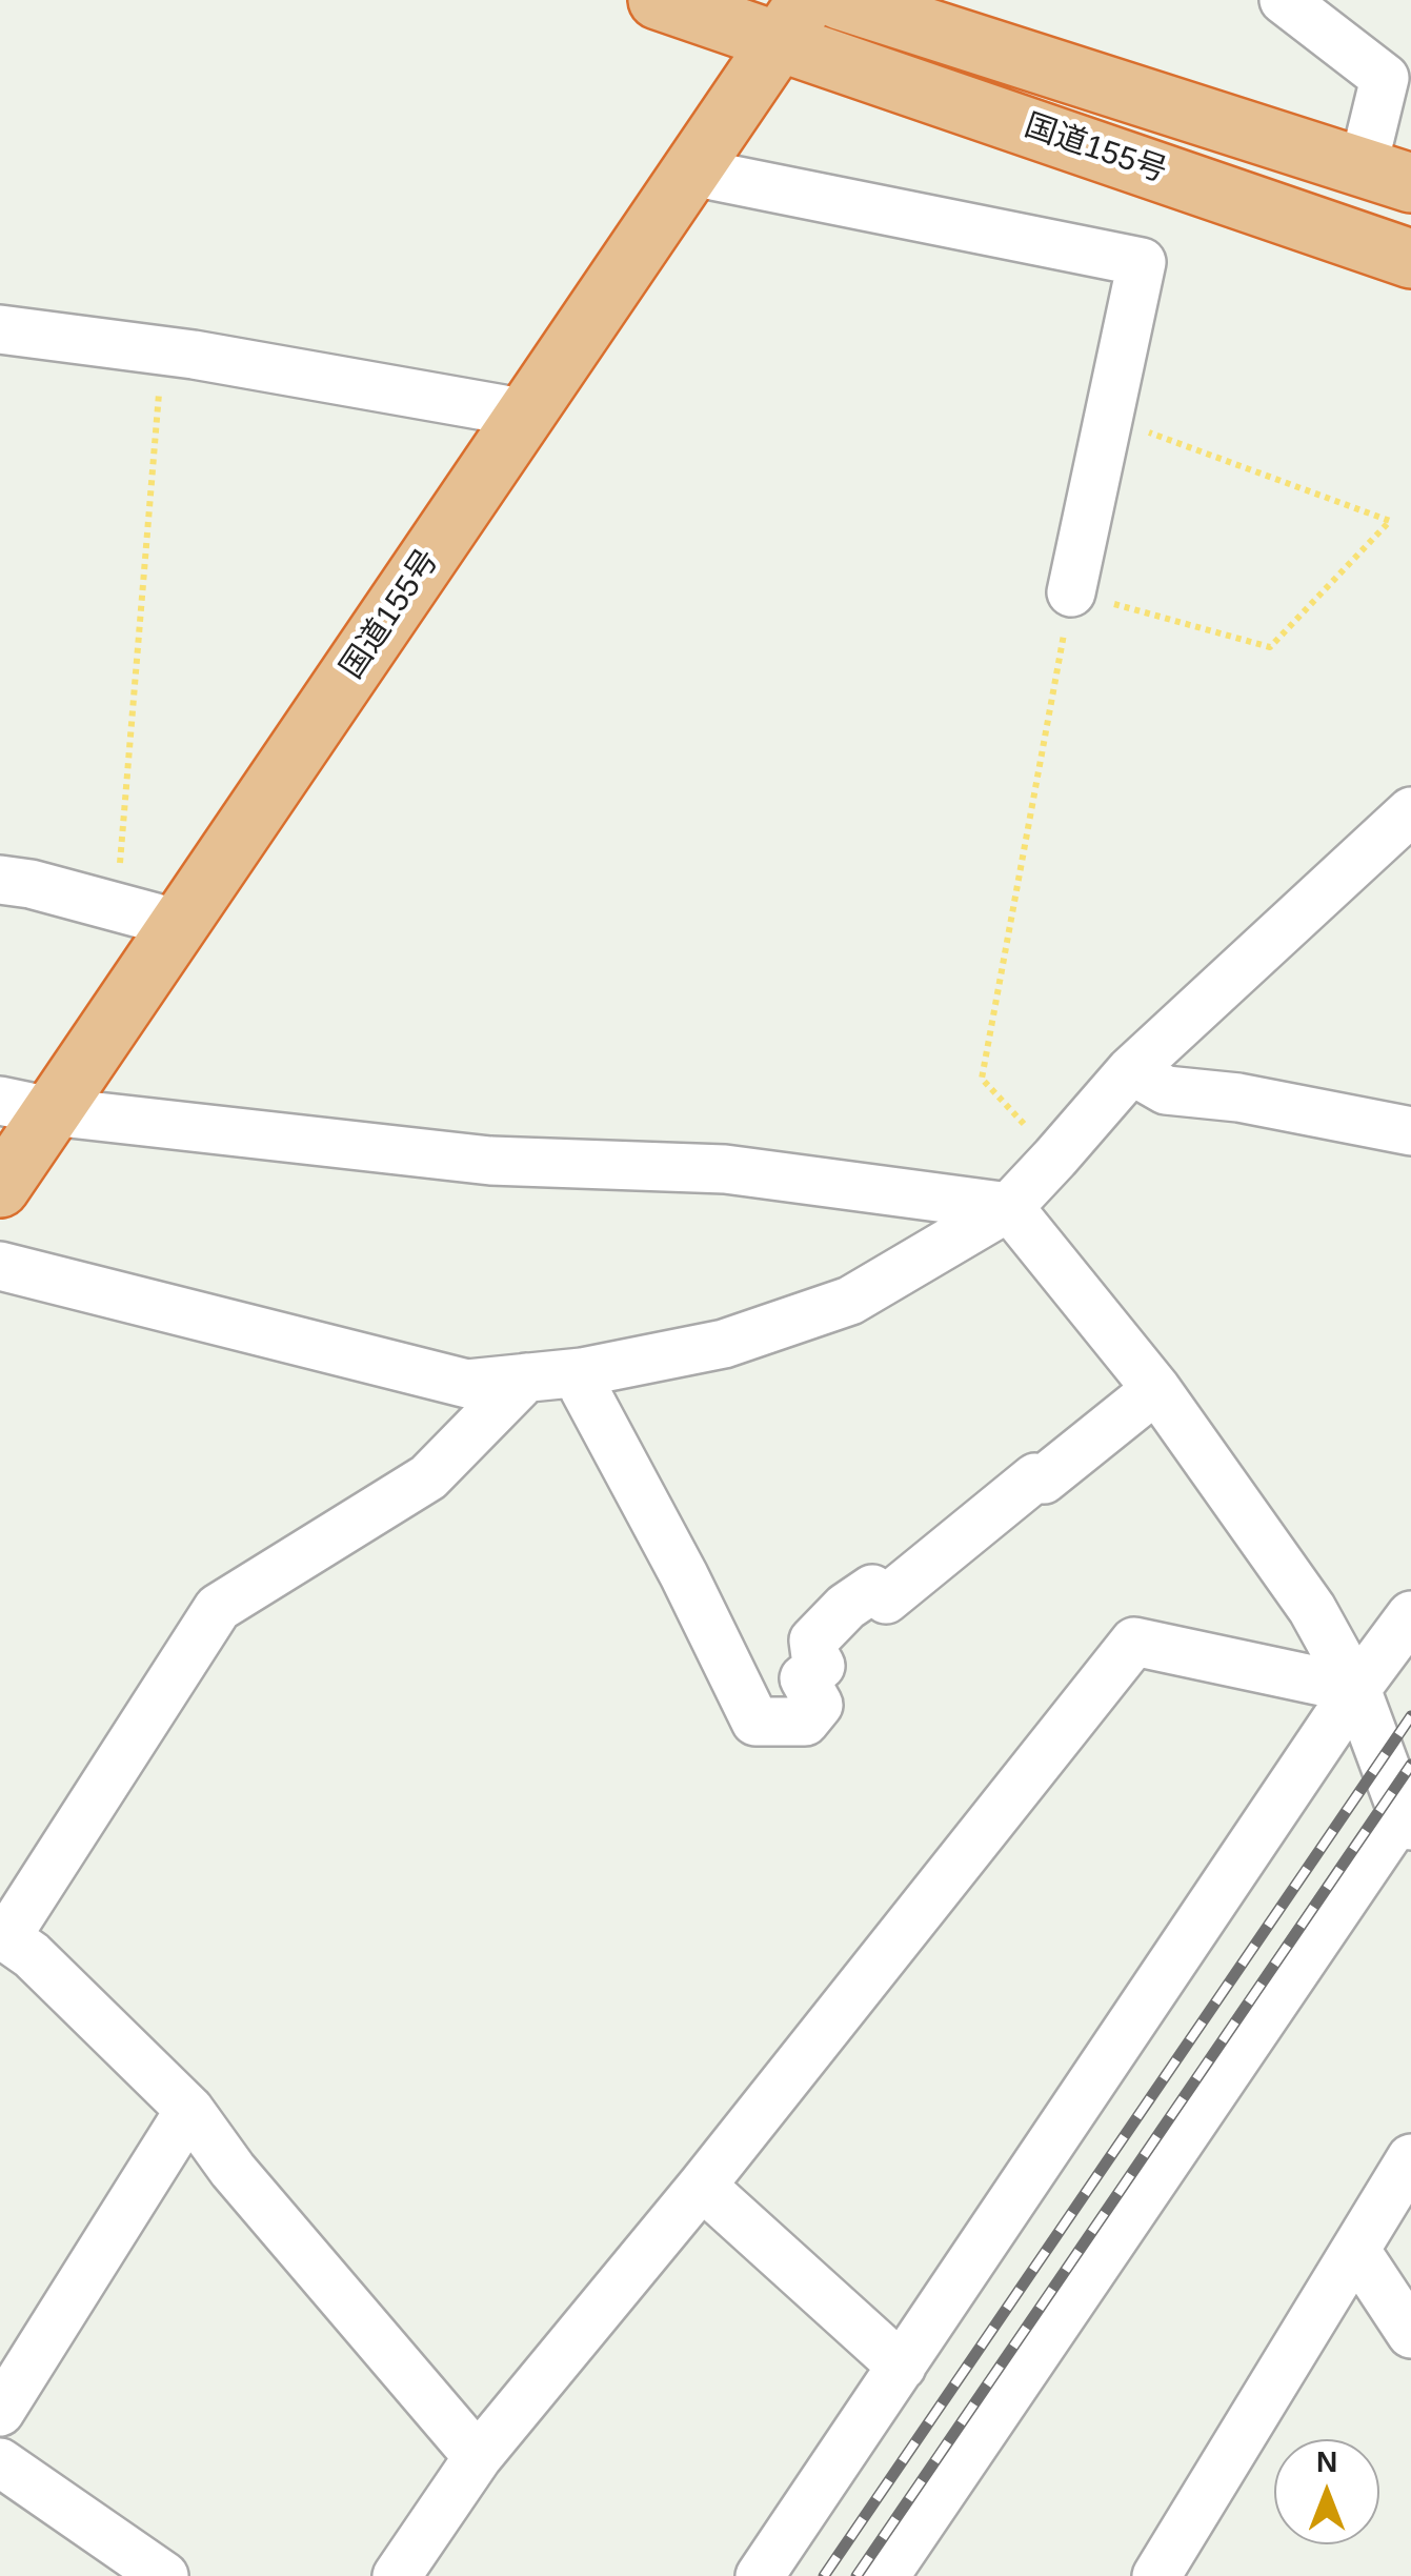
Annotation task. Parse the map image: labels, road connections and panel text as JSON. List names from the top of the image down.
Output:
{
  "streets": {
    "highway": ["国道155号"]
  },
  "north": "top"
}
